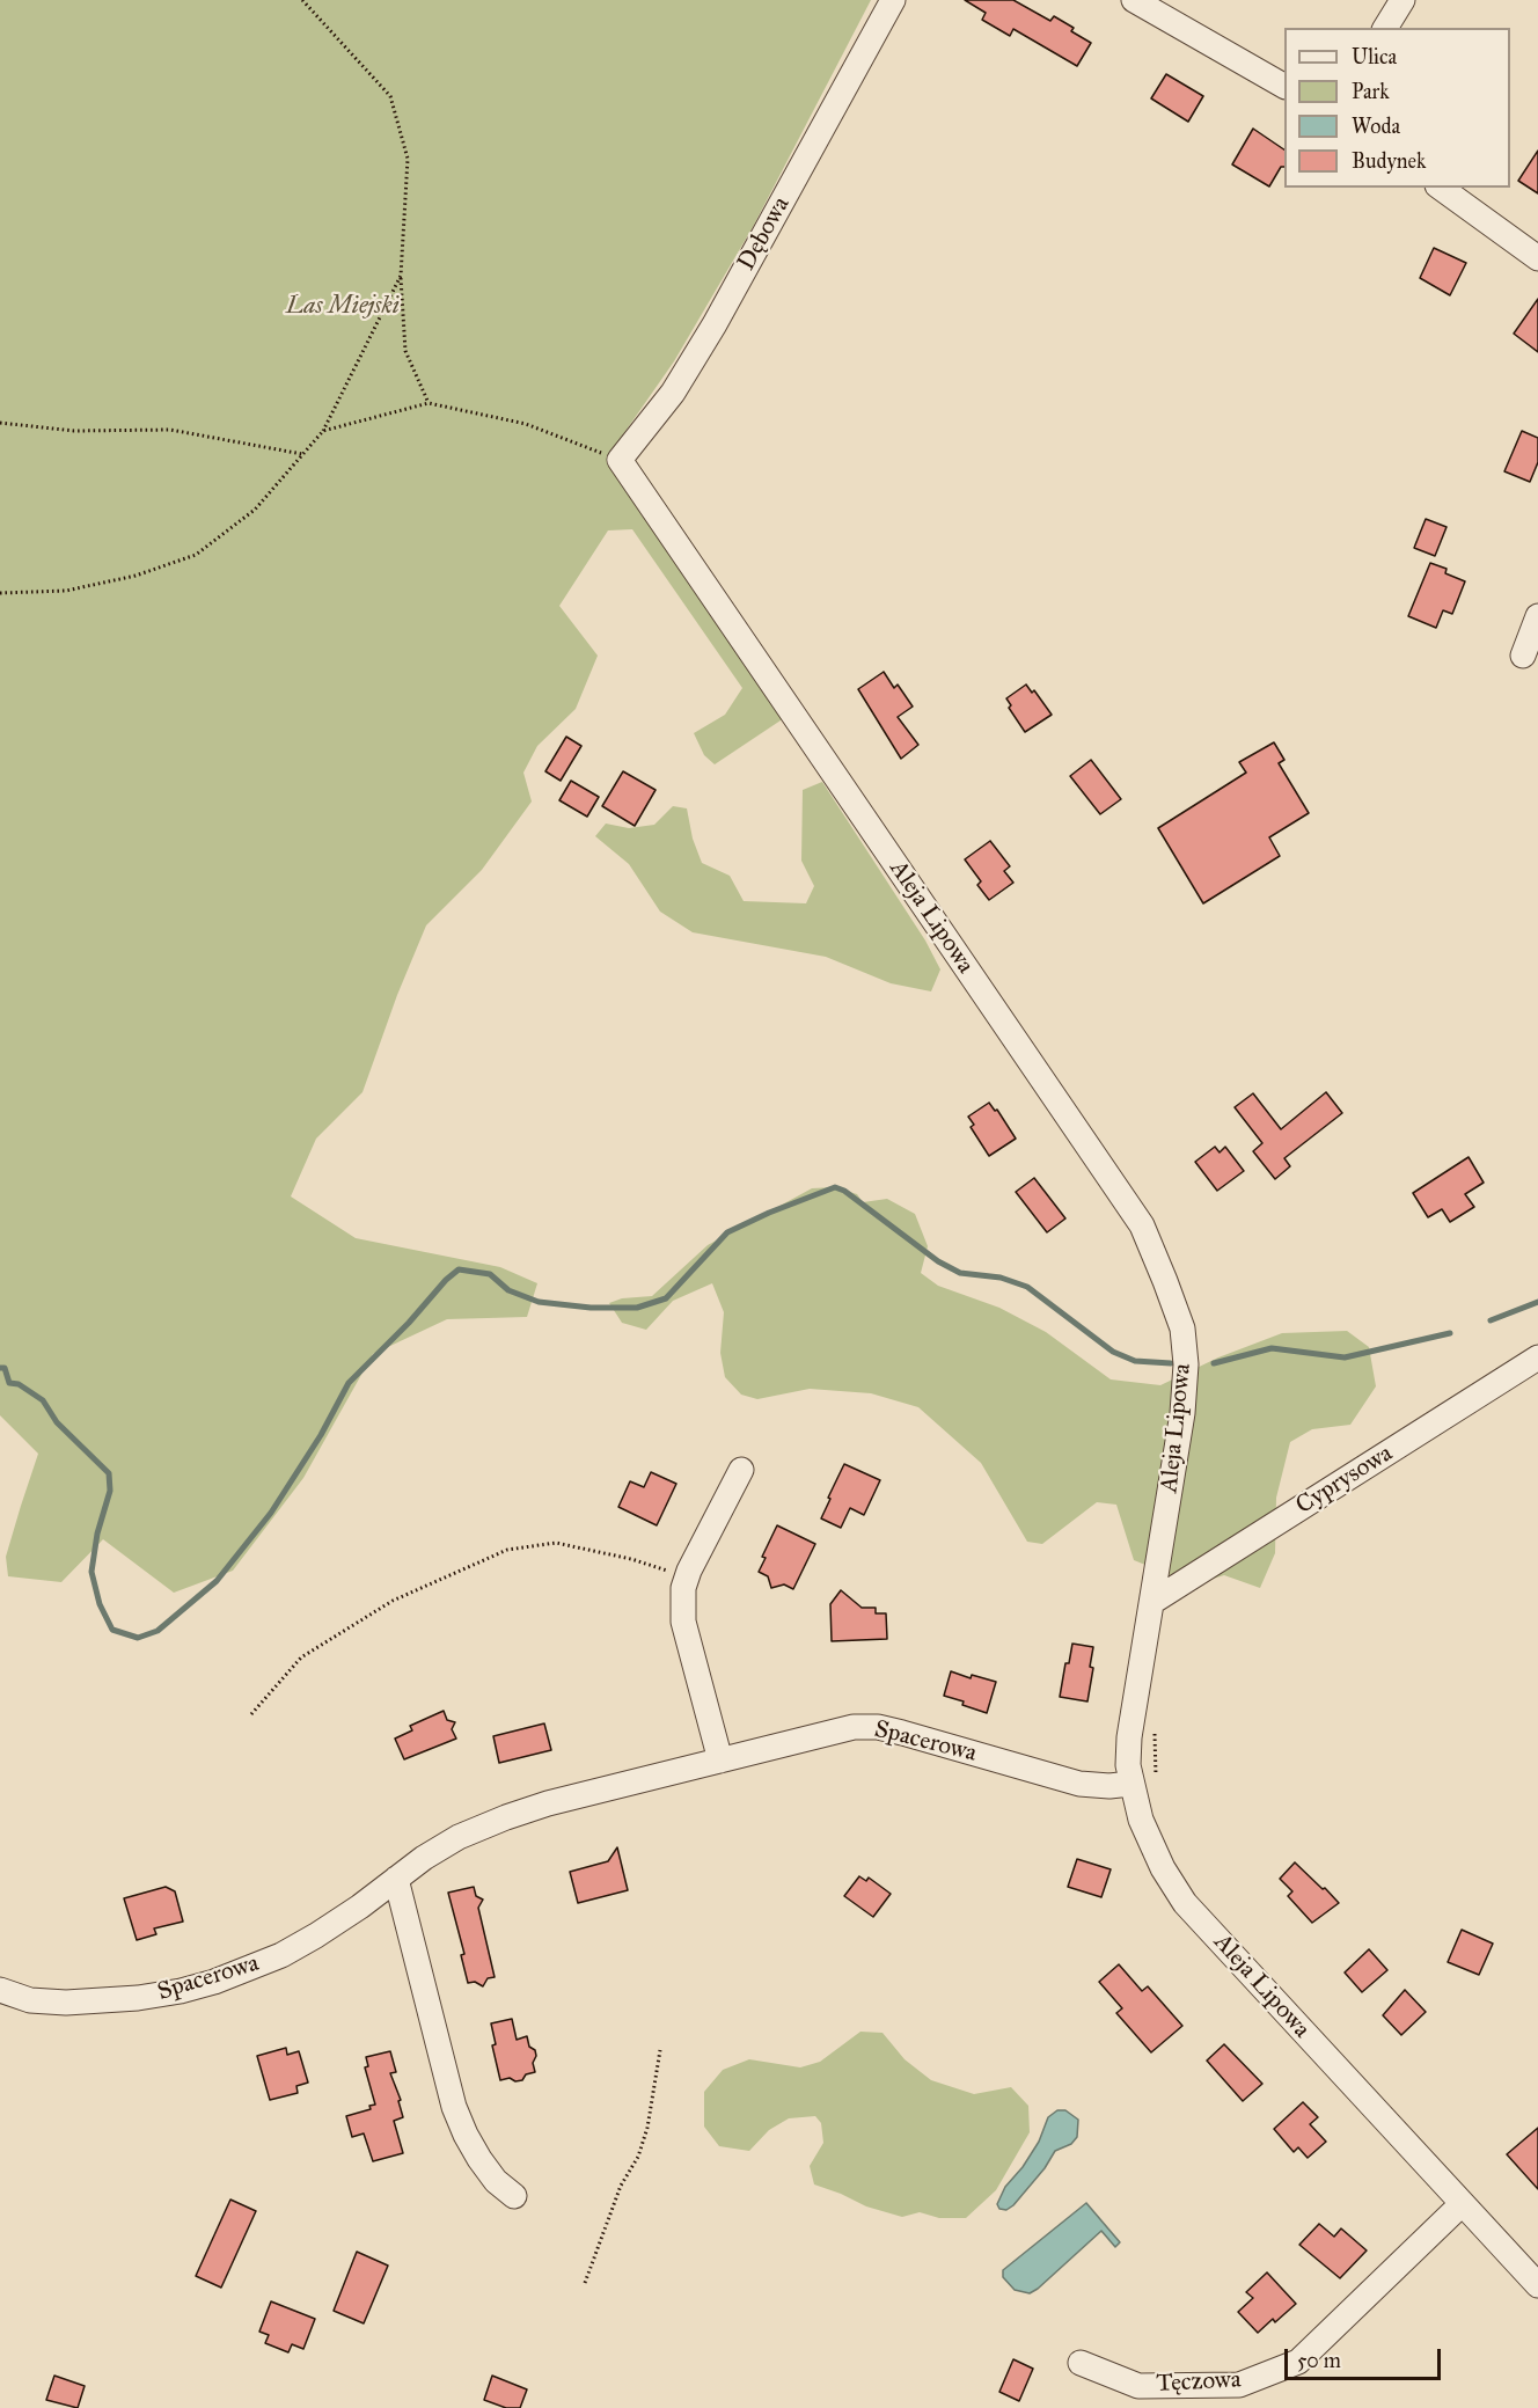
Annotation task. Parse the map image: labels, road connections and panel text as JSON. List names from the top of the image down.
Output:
{
  "streets": {
    "street": [
      "Dębowa",
      "Aleja Lipowa",
      "Cyprysowa",
      "Spacerowa",
      "Tęczowa"
    ]
  },
  "crossings": [
    ["Dębowa", "Aleja Lipowa"],
    ["Aleja Lipowa", "Cyprysowa"],
    ["Aleja Lipowa", "Spacerowa"],
    ["Aleja Lipowa", "Tęczowa"]
  ],
  "parks": ["Las Miejski"],
  "legend": [
    "Ulica",
    "Park",
    "Woda",
    "Budynek"
  ],
  "scale_bar": "50 m"
}
